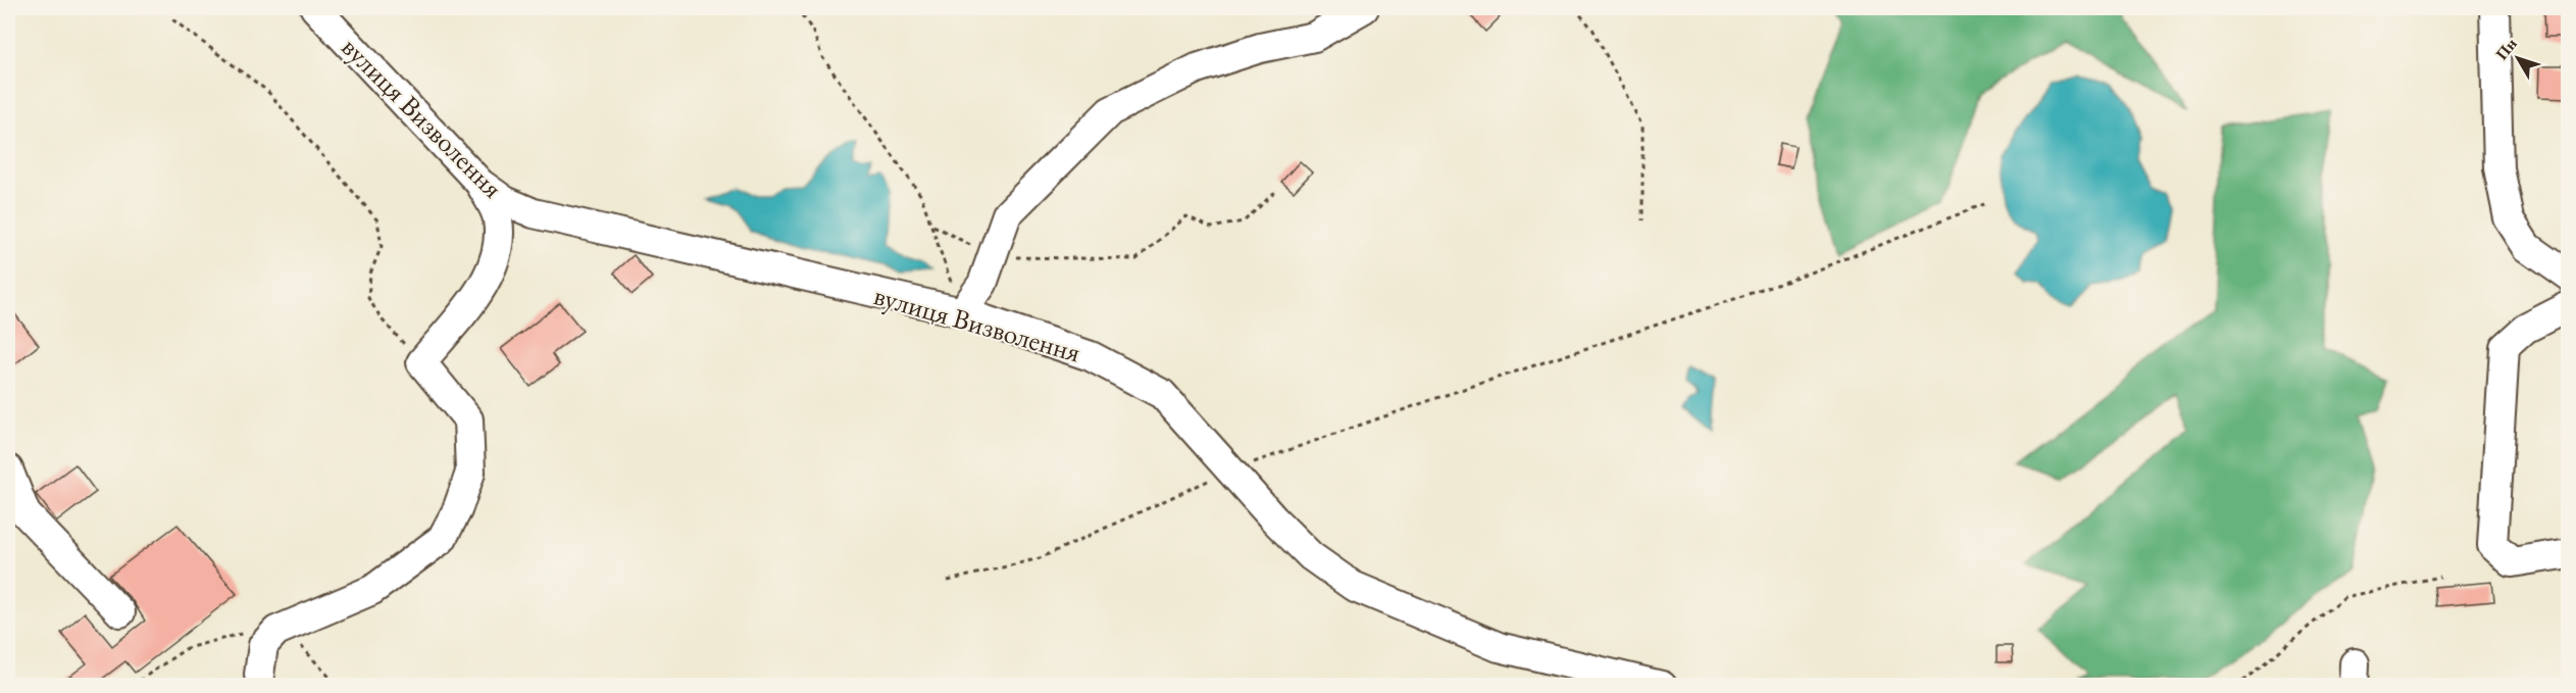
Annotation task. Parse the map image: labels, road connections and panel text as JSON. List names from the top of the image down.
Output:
{
  "streets": {
    "street": ["вулиця Визволення"]
  },
  "north": "top left"
}
